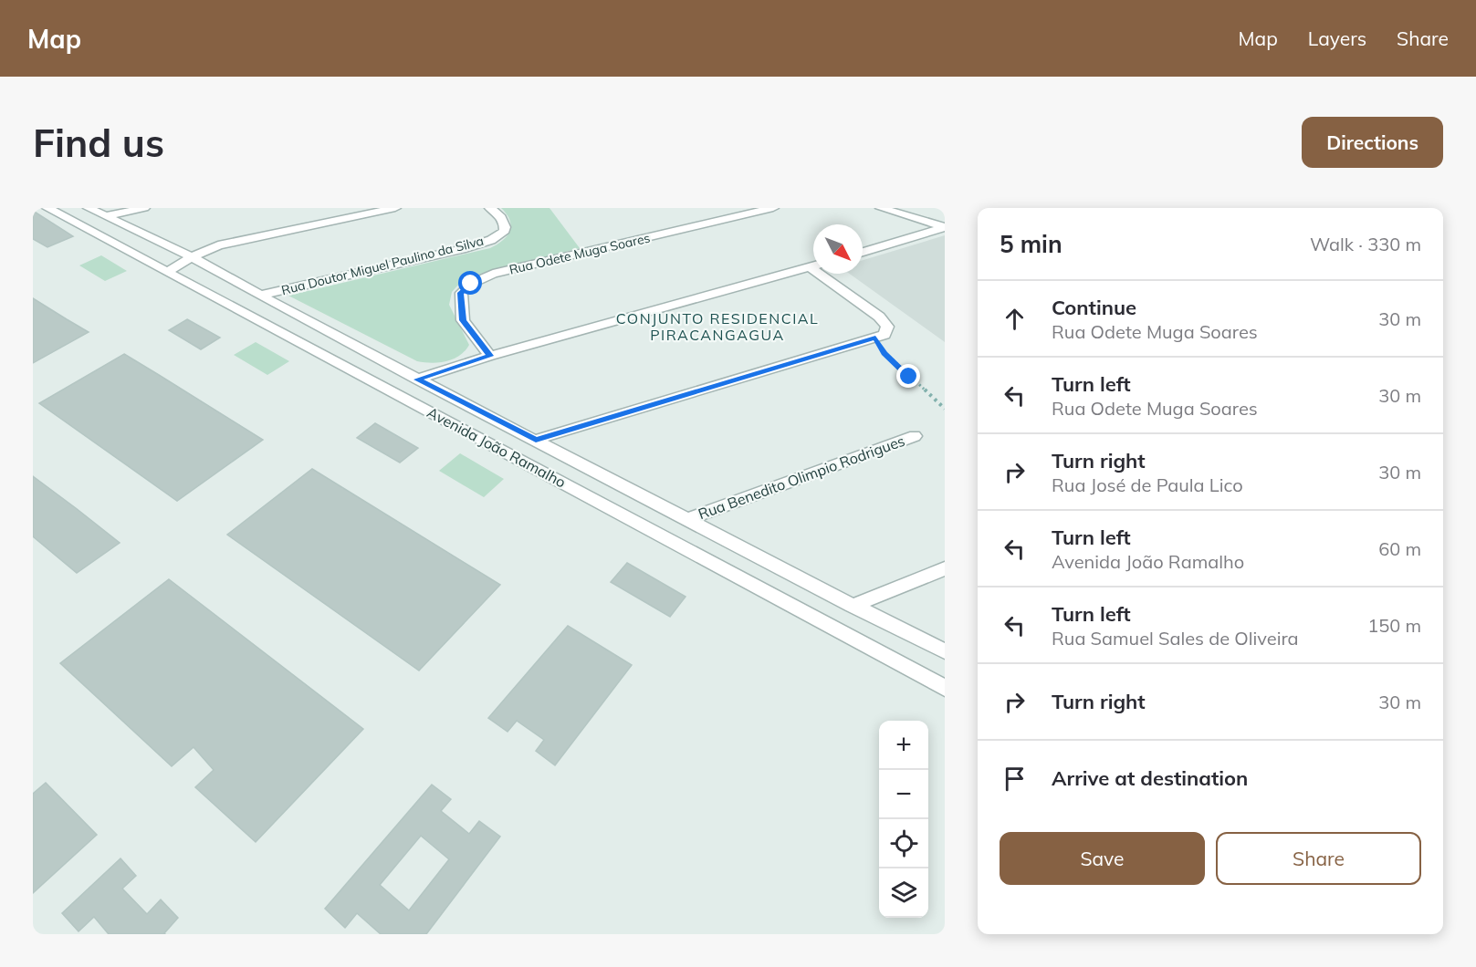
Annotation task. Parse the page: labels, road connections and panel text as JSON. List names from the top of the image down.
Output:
{
  "streets": {
    "street": [
      "Rua Odete Muga Soares",
      "Rua Doutor Miguel Paulino da Silva",
      "Avenida João Ramalho",
      "Rua Benedito Olimpio Rodrigues"
    ]
  },
  "crossings": [
    ["Rua Doutor Miguel Paulino da Silva", "Avenida João Ramalho"],
    ["Avenida João Ramalho", "Rua Benedito Olimpio Rodrigues"]
  ],
  "districts": ["CONJUNTO RESIDENCIAL PIRACANGAGUA"],
  "north": "bottom right",
  "page": {
    "header": "Map",
    "nav": ["Map", "Layers", "Share"],
    "buttons": [
      "Directions",
      ["Save", "Share"]
    ],
    "title": "Find us",
    "heading": ["5 min", "Walk · 330 m"],
    "list": [
      ["Continue", "Rua Odete Muga Soares", "30 m"],
      ["Turn left", "Rua Odete Muga Soares", "30 m"],
      ["Turn right", "Rua José de Paula Lico", "30 m"],
      ["Turn left", "Avenida João Ramalho", "60 m"],
      ["Turn left", "Rua Samuel Sales de Oliveira", "150 m"],
      ["Turn right", "30 m"],
      "Arrive at destination"
    ],
    "map_buttons": ["+", "−"]
  }
}
